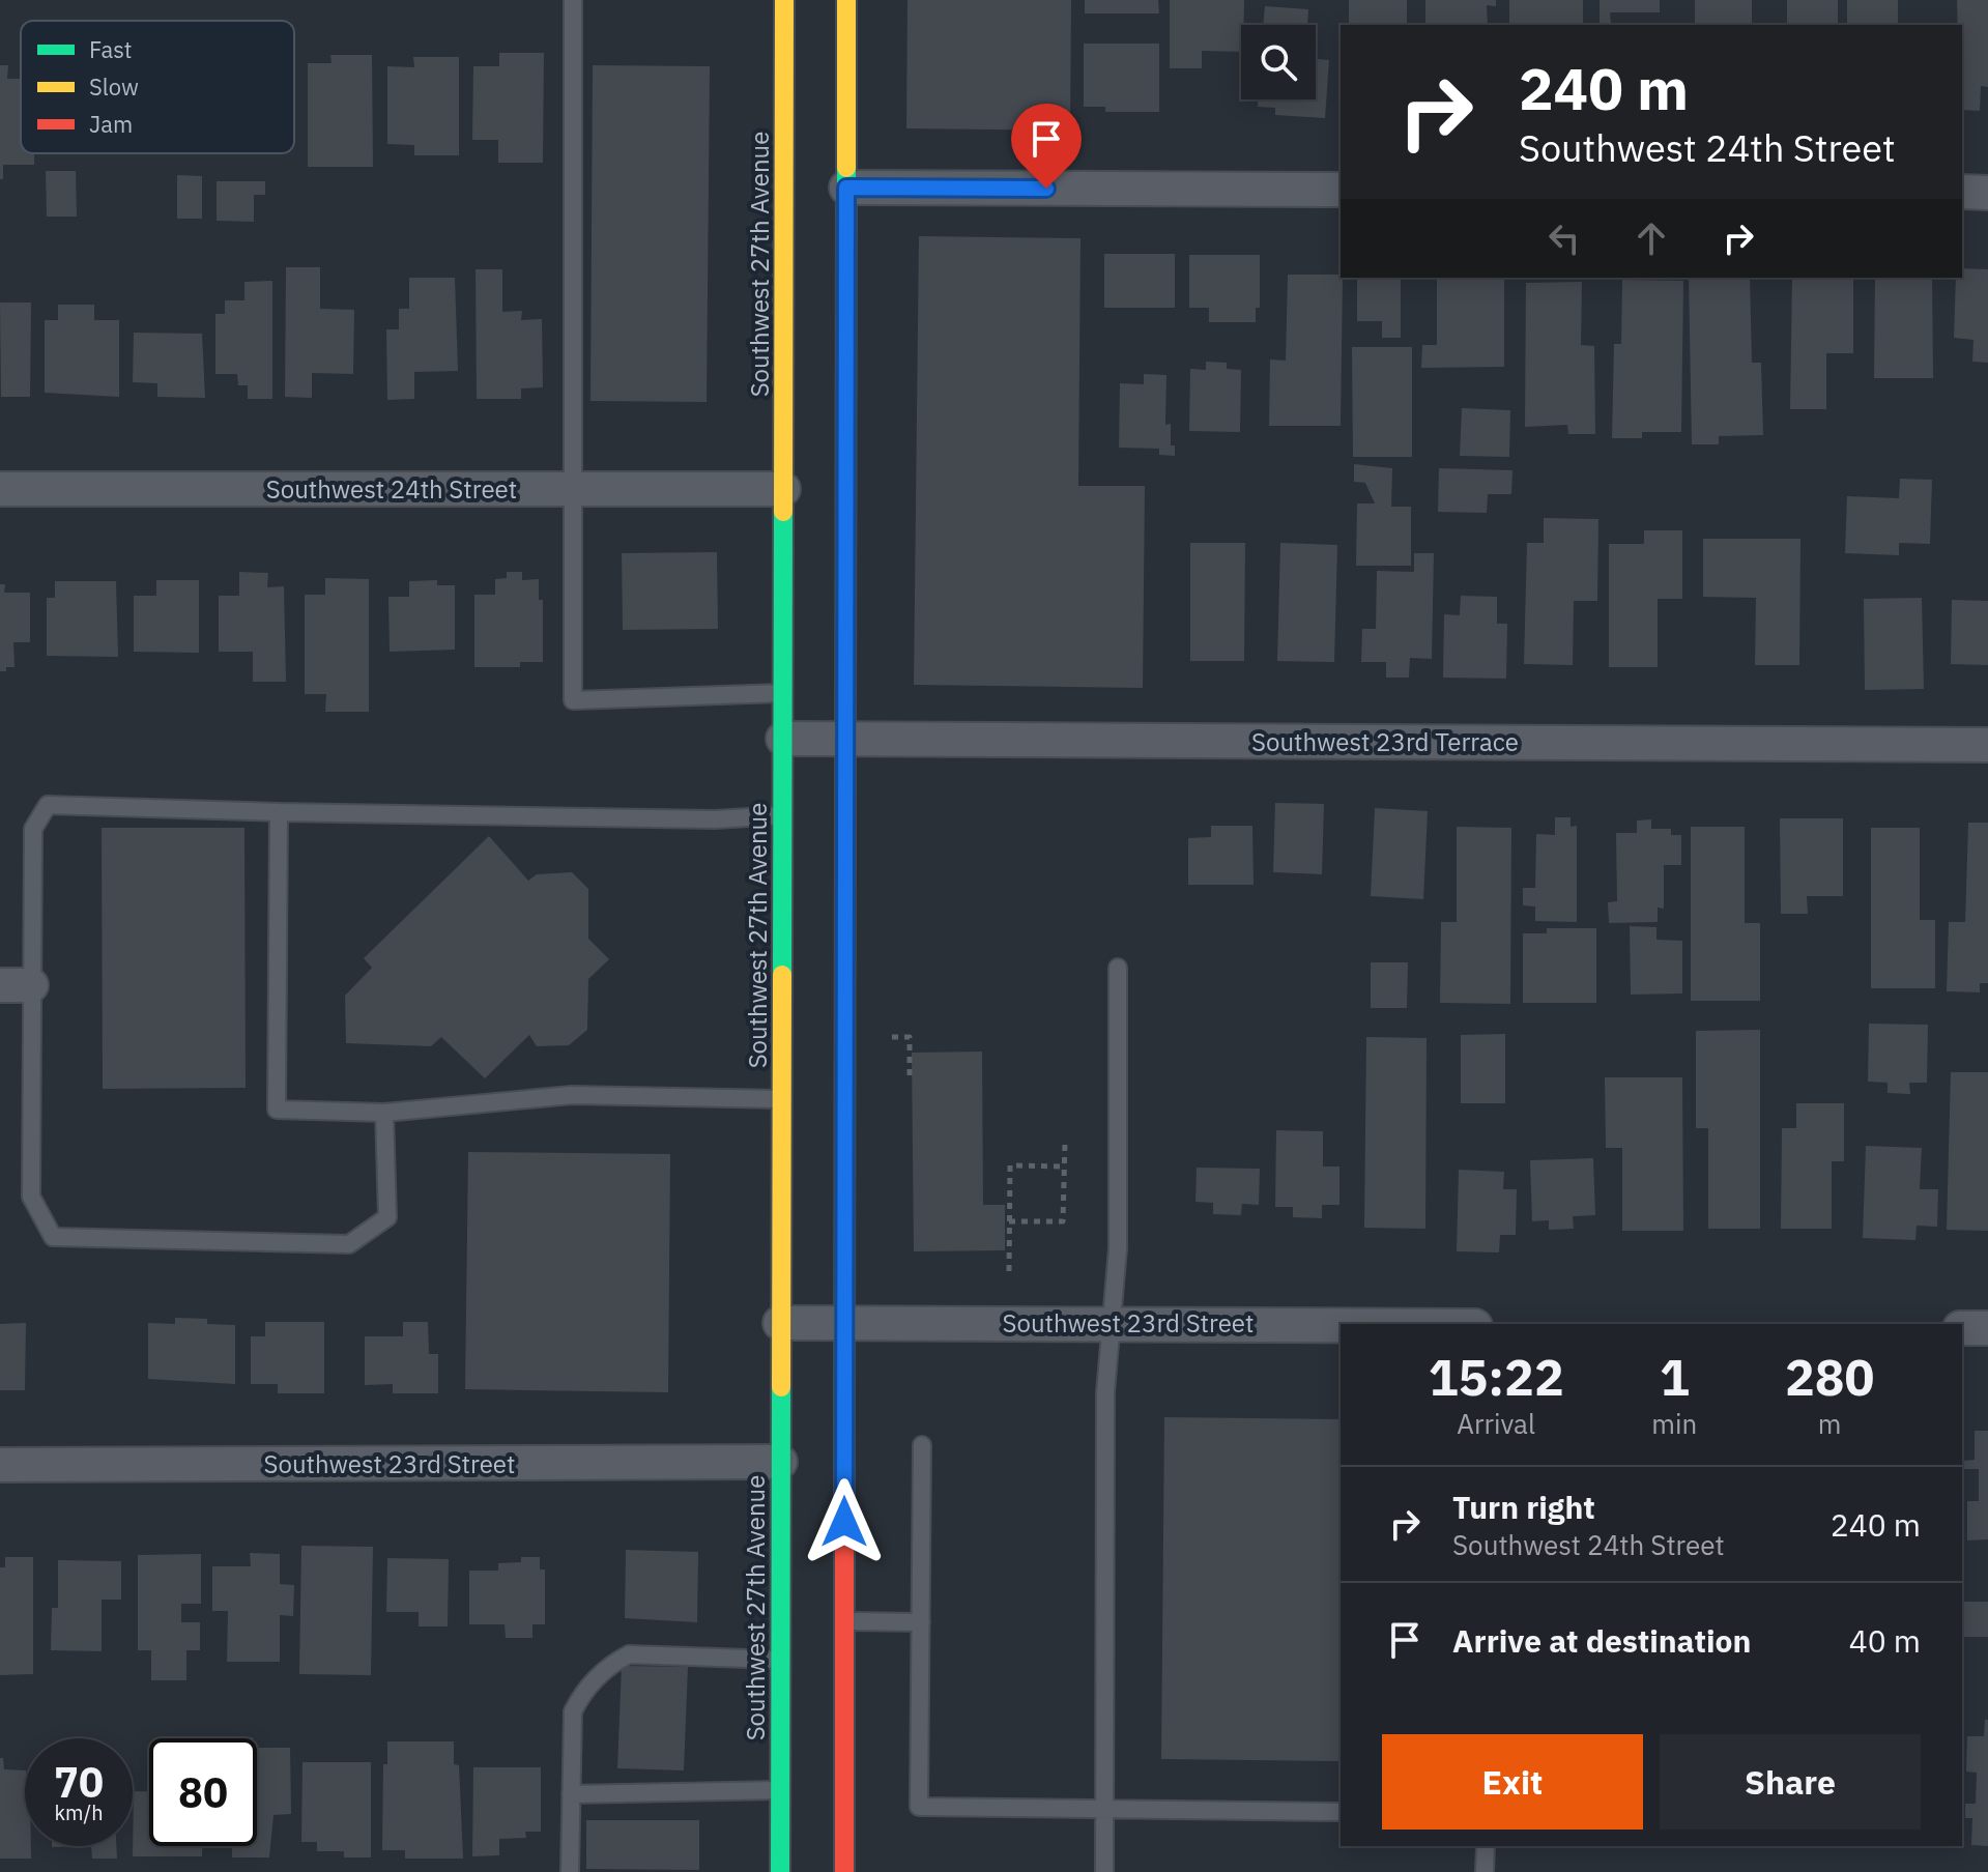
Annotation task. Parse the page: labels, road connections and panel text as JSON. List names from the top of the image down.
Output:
{
  "streets": {
    "highway": ["Southwest 27th Avenue"],
    "street": ["Southwest 24th Street", "Southwest 23rd Terrace", "Southwest 23rd Street"]
  },
  "crossings": [
    ["Southwest 27th Avenue", "Southwest 24th Street"],
    ["Southwest 27th Avenue", "Southwest 23rd Terrace"],
    ["Southwest 27th Avenue", "Southwest 23rd Street"]
  ],
  "legend": ["Fast", "Slow", "Jam"],
  "page": {
    "turn": ["240 m", "Southwest 24th Street"],
    "eta": [
      "15:22",
      "Arrival",
      "1",
      "min",
      "280",
      "m"
    ],
    "list": [
      {
        "name": "Turn right",
        "note": "Southwest 24th Street",
        "value": "240 m"
      },
      {
        "name": "Arrive at destination",
        "value": "40 m"
      }
    ],
    "buttons": ["Exit", "Share"],
    "speed": "70 km/h",
    "limit": "80"
  }
}
